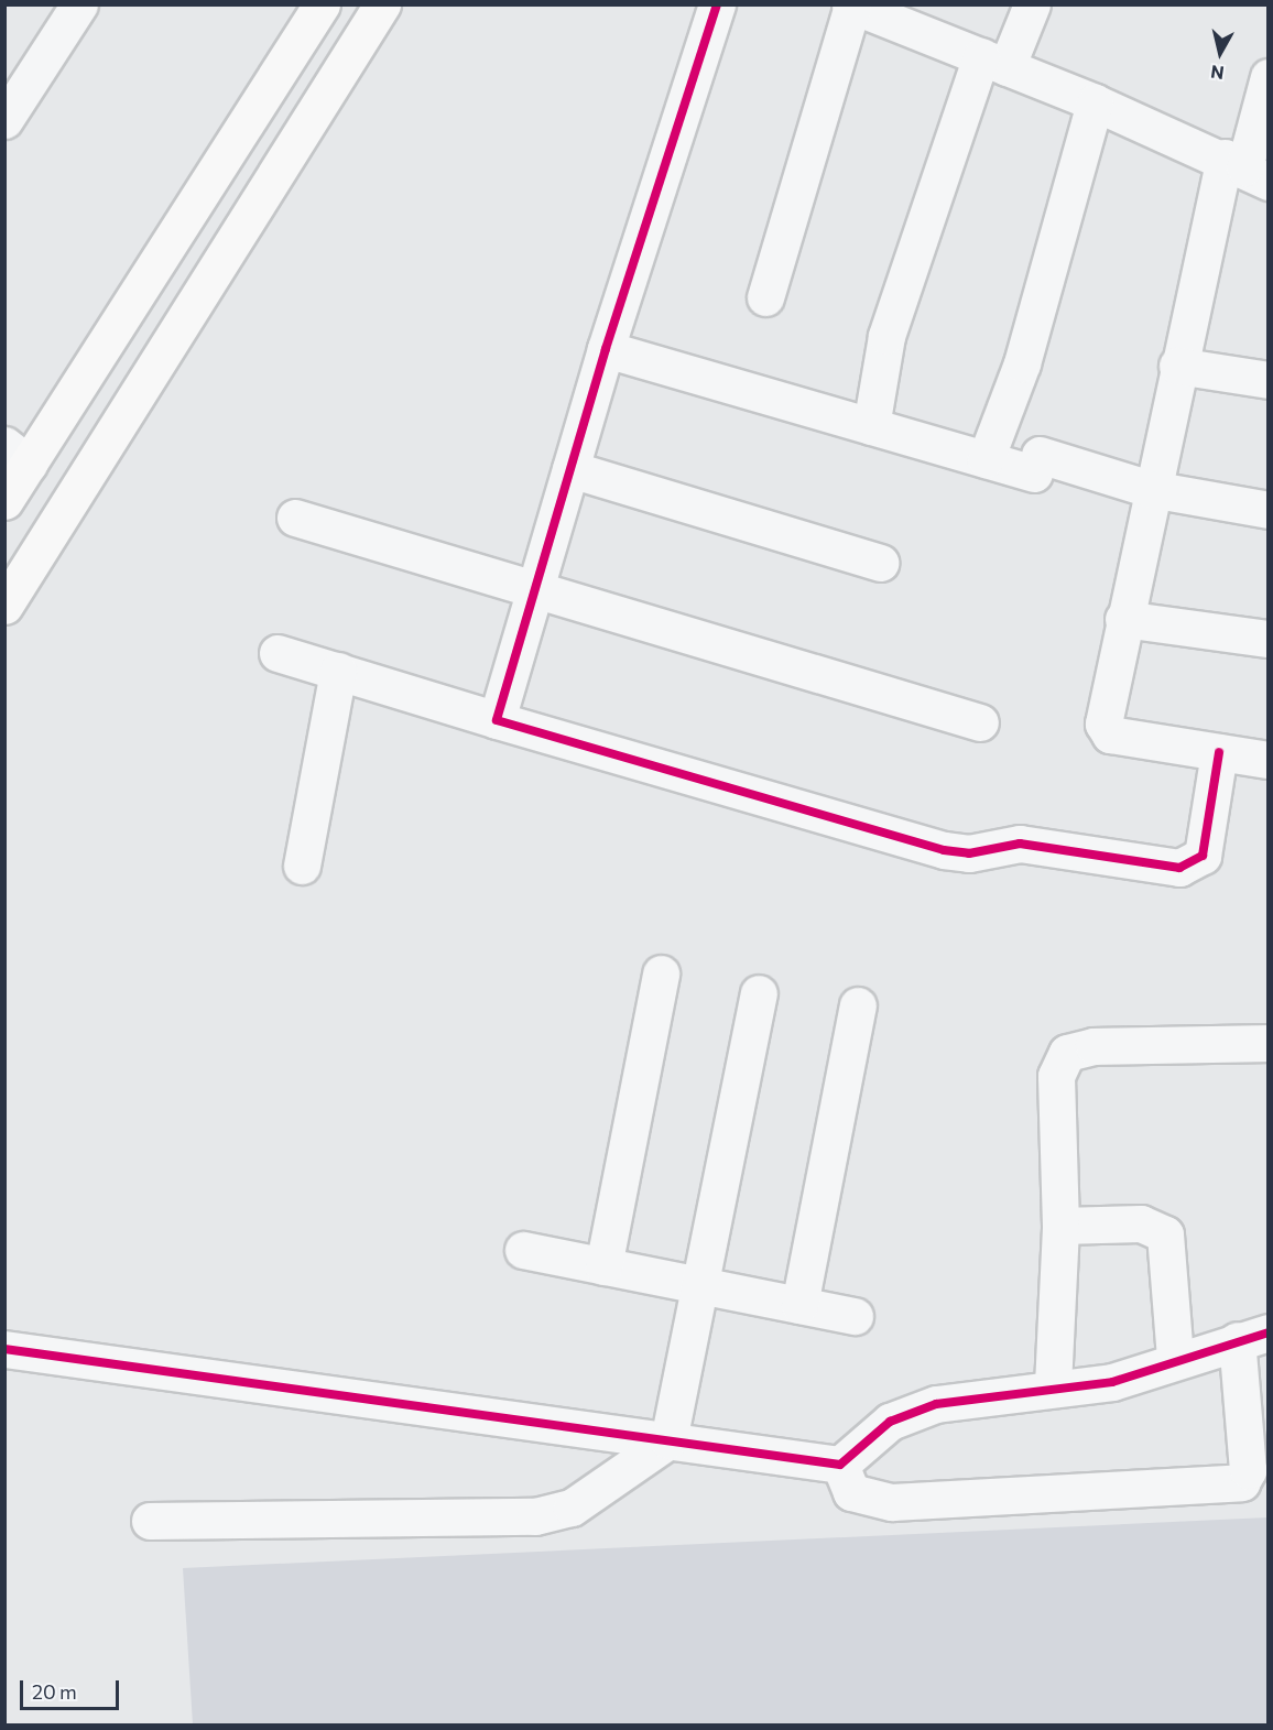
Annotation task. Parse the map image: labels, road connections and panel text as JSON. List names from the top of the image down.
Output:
{
  "scale_bar": "20 m",
  "north": "bottom"
}
